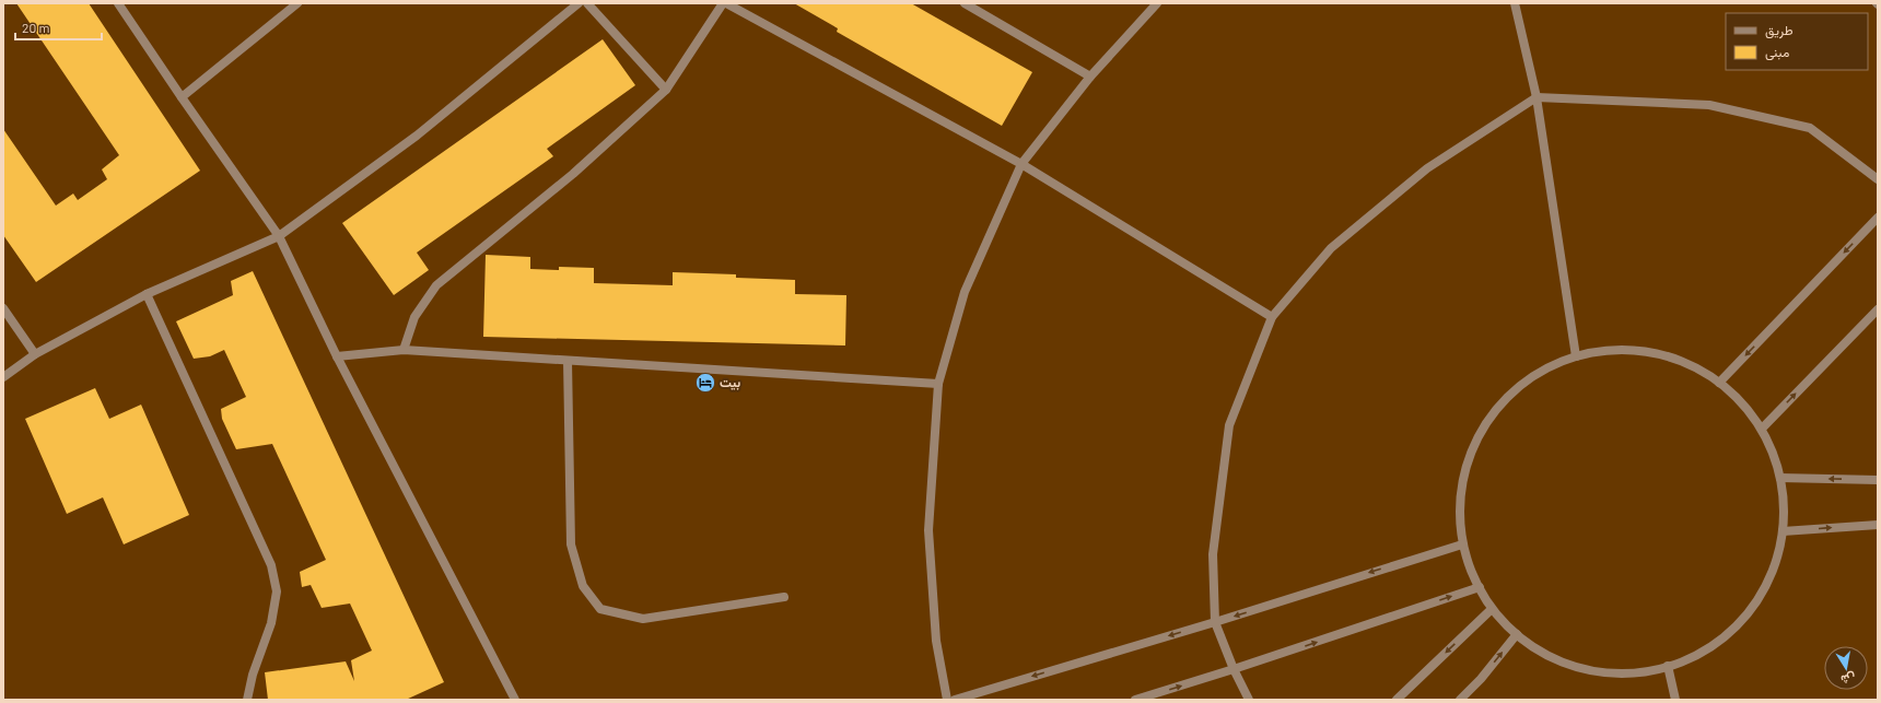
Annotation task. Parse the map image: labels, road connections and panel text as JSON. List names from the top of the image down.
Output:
{
  "places": {
    "hotel": ["بيت"]
  },
  "legend": ["طريق", "مبنى"],
  "scale_bar": "20 m",
  "north": "bottom"
}
